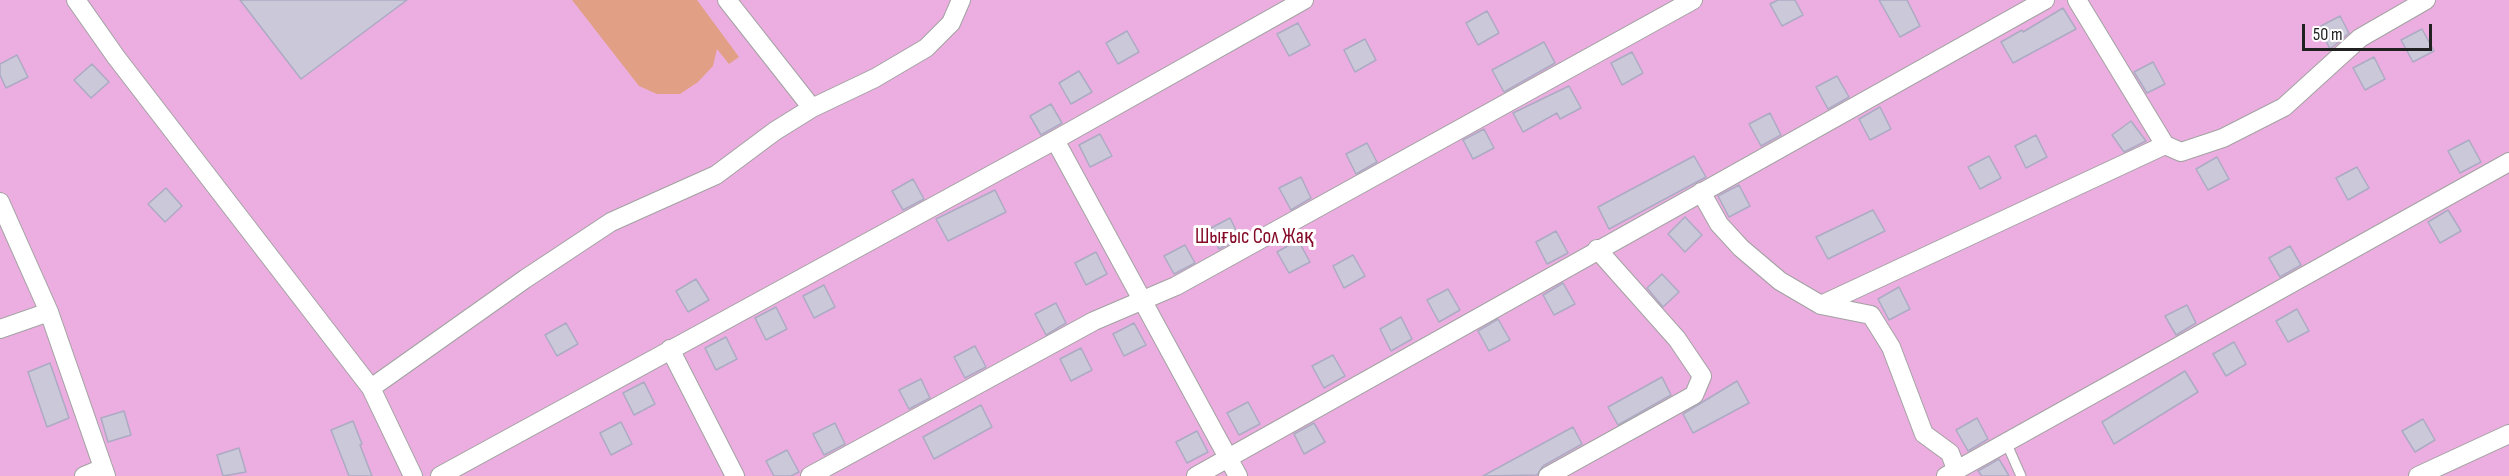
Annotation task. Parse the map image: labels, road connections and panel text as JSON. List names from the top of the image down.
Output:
{
  "parks": ["Шығыс Сол Жақ"],
  "scale_bar": "50 m"
}
